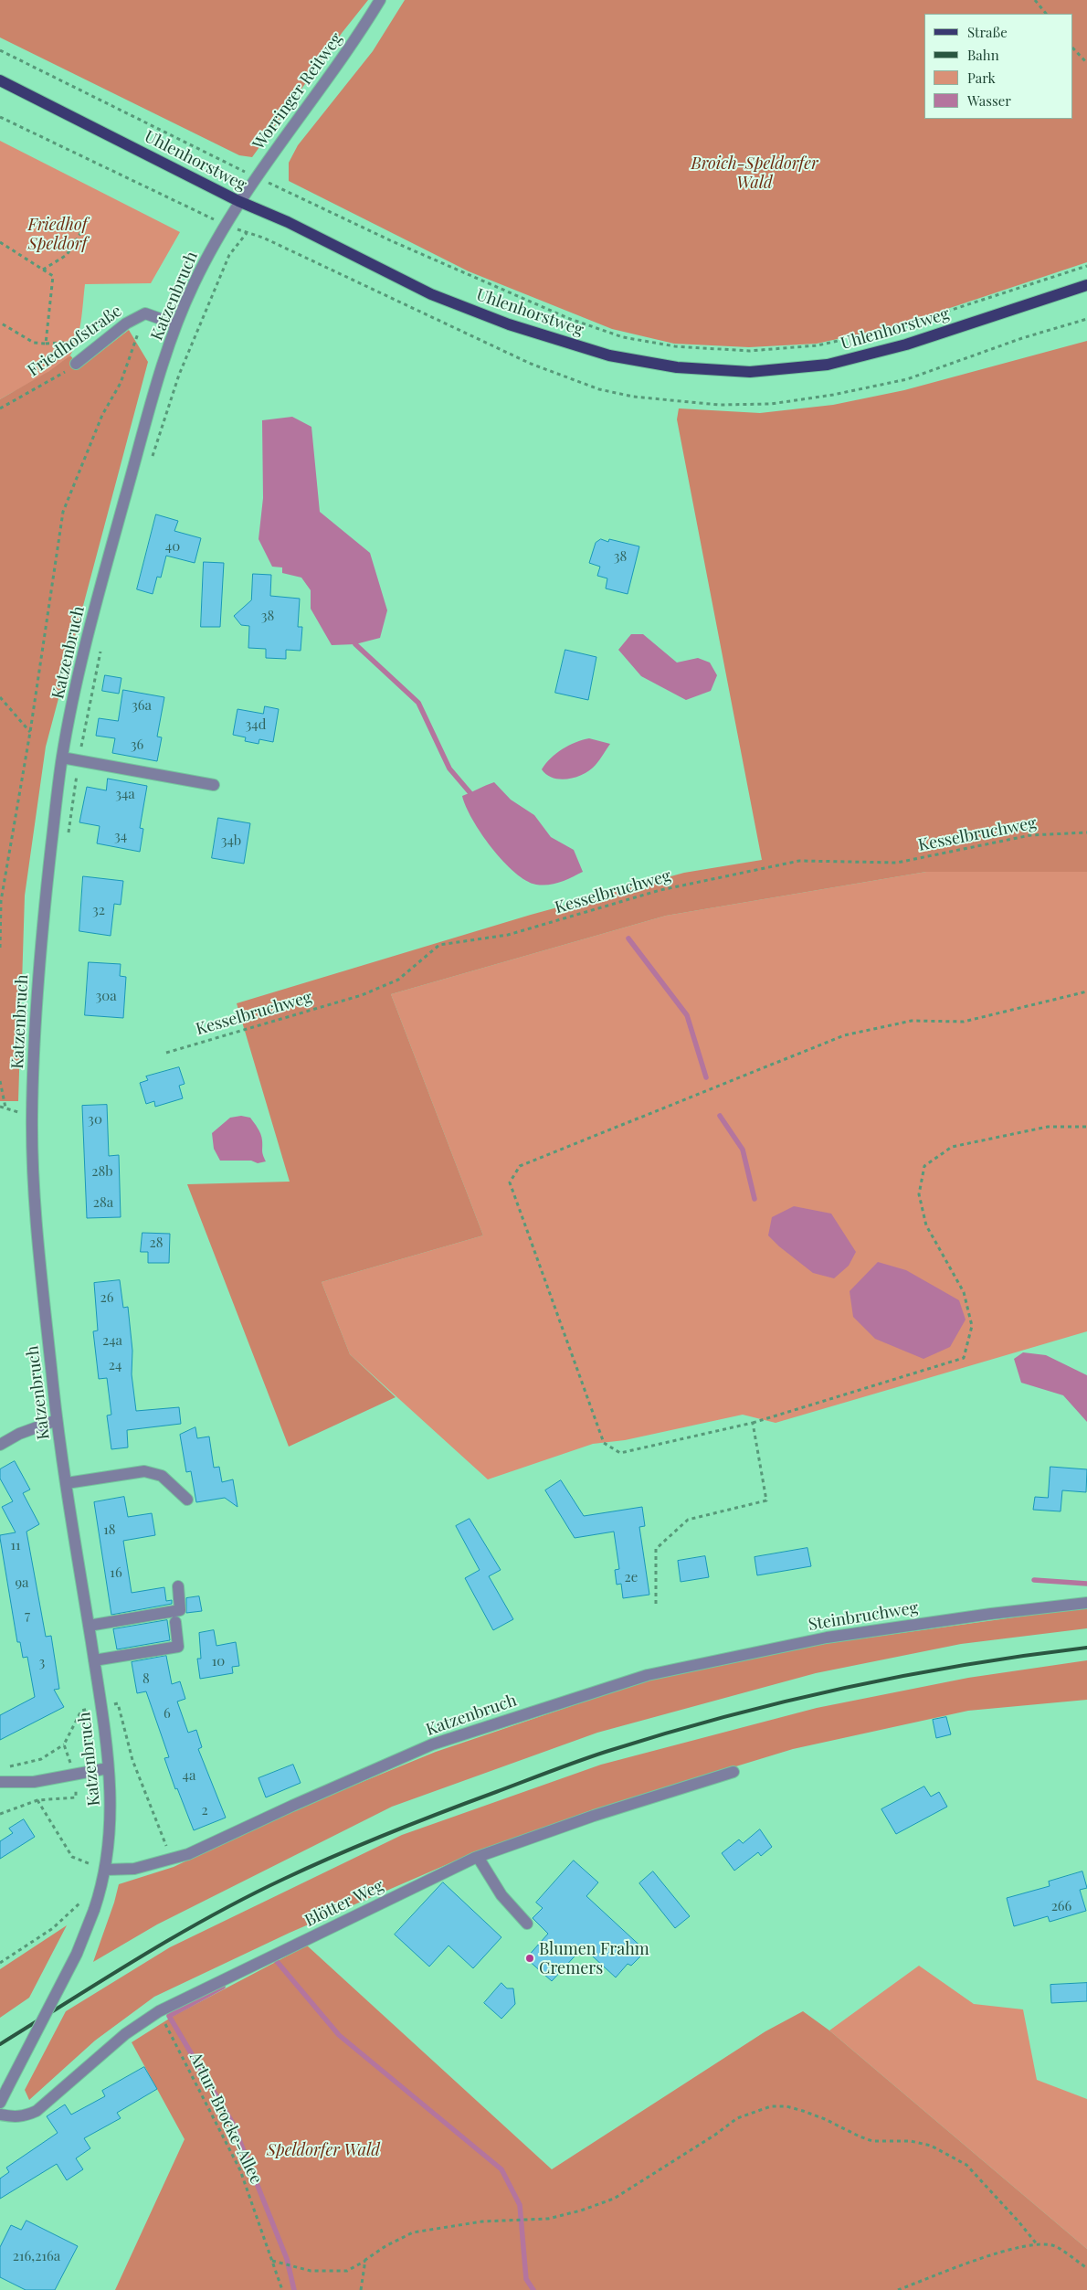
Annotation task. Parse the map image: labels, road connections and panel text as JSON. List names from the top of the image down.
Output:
{
  "streets": {
    "main road": ["Uhlenhorstweg"],
    "street": [
      "Worringer Reitweg",
      "Katzenbruch",
      "Friedhofstraße",
      "Steinbruchweg",
      "Blötter Weg"
    ],
    "path": ["Kesselbruchweg", "Artur-Brocke-Allee"]
  },
  "crossings": [
    ["Worringer Reitweg", "Uhlenhorstweg"],
    ["Worringer Reitweg", "Katzenbruch"],
    ["Uhlenhorstweg", "Katzenbruch"],
    ["Katzenbruch", "Steinbruchweg"],
    ["Blötter Weg", "Artur-Brocke-Allee"]
  ],
  "parks": ["Broich-Speldorfer Wald", "Friedhof Speldorf", "Speldorfer Wald"],
  "places": ["Blumen Frahm Cremers"],
  "house_numbers": [
    "40",
    "38",
    "38",
    "36a",
    "34d",
    "36",
    "34a",
    "34",
    "34b",
    "32",
    "30a",
    "30",
    "28b",
    "28a",
    "28",
    "26",
    "24a",
    "24",
    "18",
    "11",
    "16",
    "2e",
    "9a",
    "7",
    "10",
    "3",
    "8",
    "6",
    "4a",
    "2",
    "266",
    "216,216a"
  ],
  "legend": [
    "Straße",
    "Bahn",
    "Park",
    "Wasser"
  ]
}
